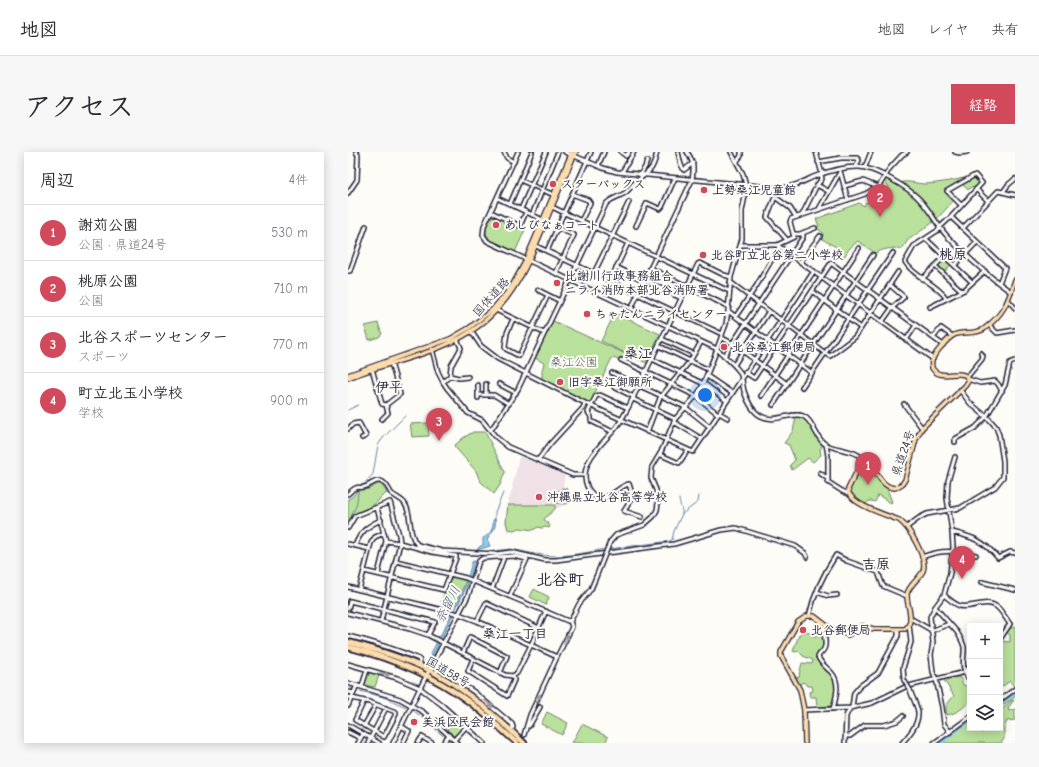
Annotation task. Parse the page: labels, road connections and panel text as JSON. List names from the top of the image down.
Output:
{
  "streets": {
    "highway": ["国道58号"],
    "main road": ["国体道路", "県道24号"]
  },
  "districts": [
    "桃原",
    "桑江",
    "伊平",
    "吉原",
    "北谷町",
    "桑江一丁目"
  ],
  "water": ["奈留川"],
  "parks": ["桑江公園"],
  "places": [
    "スターバックス",
    "上勢桑江児童館",
    "あしびなぁコート",
    "北谷町立北谷第二小学校",
    "比謝川行政事務組合 ニライ消防本部北谷消防署",
    "ちゃたんニライセンター",
    "北谷桑江郵便局",
    "旧字桑江御願所",
    "沖縄県立北谷高等学校",
    "北谷郵便局",
    "美浜区民会館"
  ],
  "page": {
    "header": "地図",
    "nav": ["地図", "レイヤ", "共有"],
    "title": "アクセス",
    "buttons": "経路",
    "heading": ["周辺", "4件"],
    "pins": [
      "2",
      "3",
      "1",
      "4"
    ],
    "list": [
      {
        "mark": "1",
        "name": "謝苅公園",
        "note": "公園 · 県道24号",
        "value": "530 m"
      },
      {
        "mark": "2",
        "name": "桃原公園",
        "note": "公園",
        "value": "710 m"
      },
      {
        "mark": "3",
        "name": "北谷スポーツセンター",
        "note": "スポーツ",
        "value": "770 m"
      },
      {
        "mark": "4",
        "name": "町立北玉小学校",
        "note": "学校",
        "value": "900 m"
      }
    ],
    "map_buttons": ["+", "−"]
  }
}
